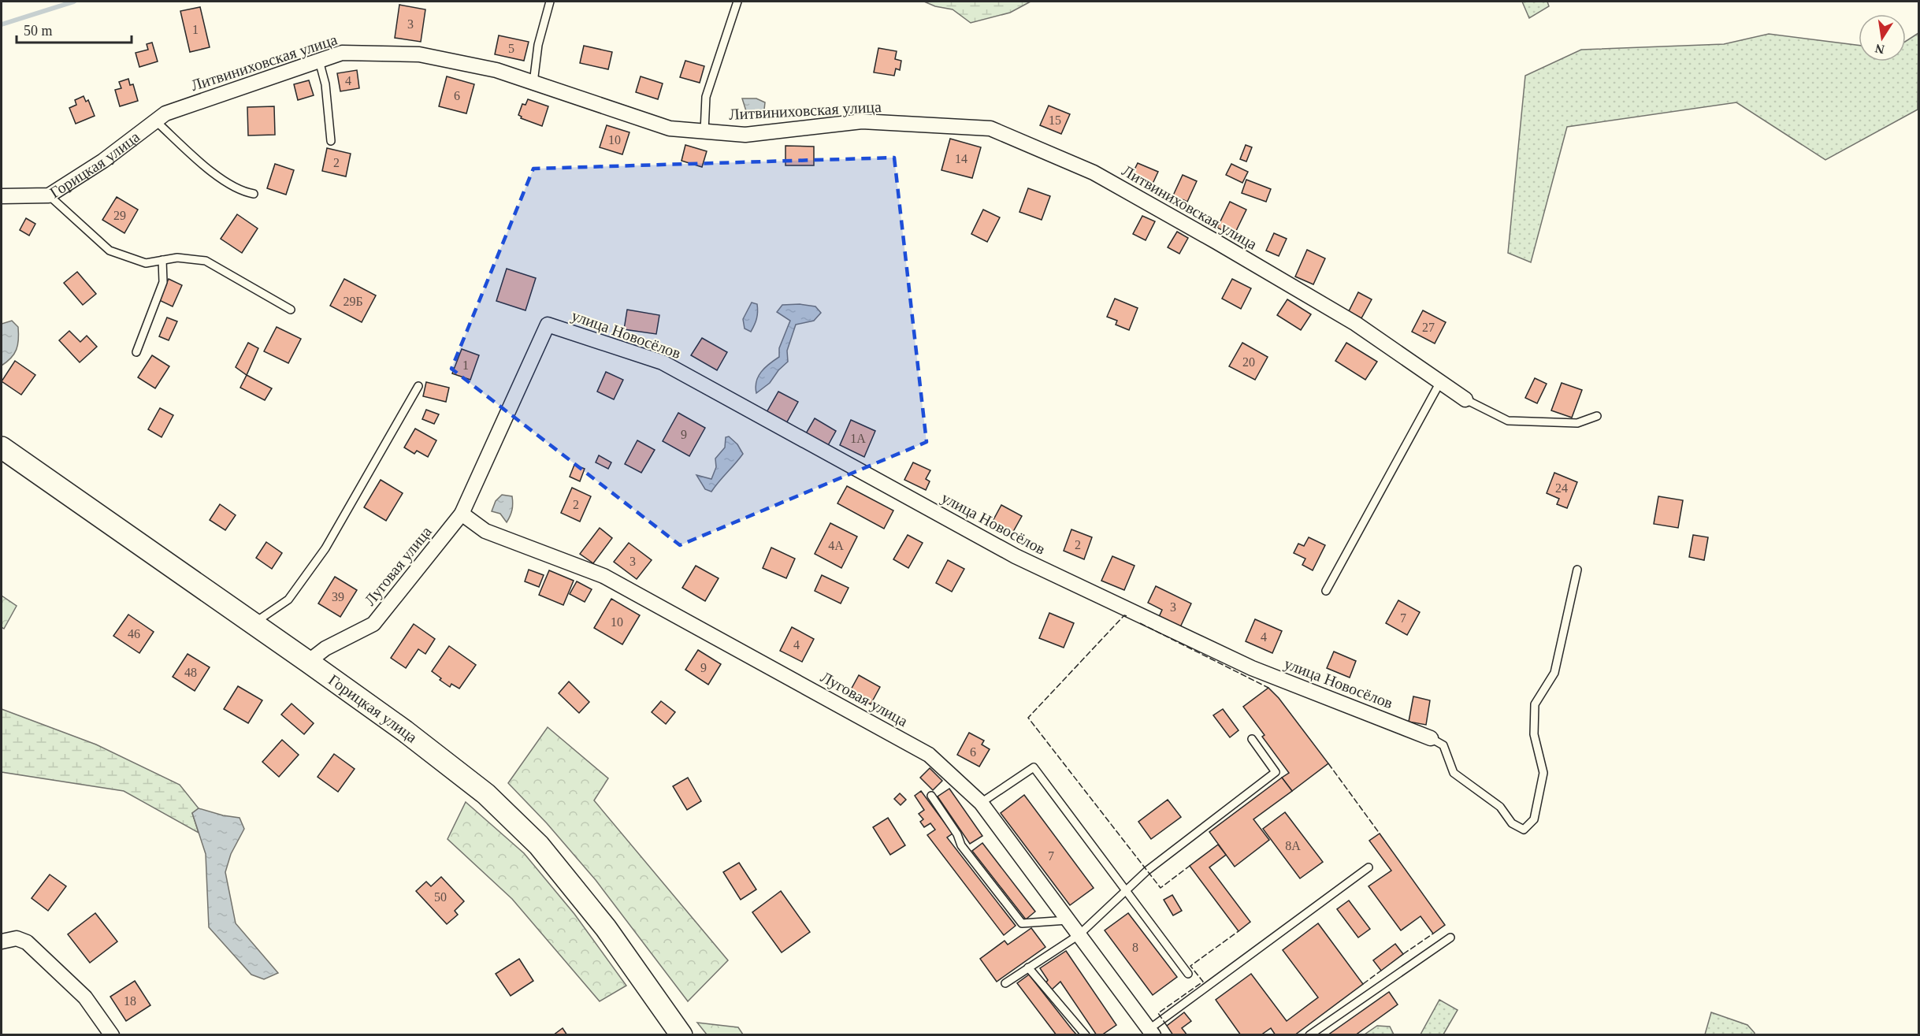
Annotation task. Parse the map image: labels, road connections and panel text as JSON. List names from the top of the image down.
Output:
{
  "streets": {
    "main road": ["Горицкая улица"],
    "street": ["Литвиниховская улица", "улица Новосёлов", "Луговая улица"]
  },
  "crossings": [
    ["Литвиниховская улица", "Горицкая улица"],
    ["Горицкая улица", "Луговая улица"],
    ["улица Новосёлов", "Луговая улица"]
  ],
  "house_numbers": [
    "3",
    "1",
    "5",
    "4",
    "6",
    "15",
    "10",
    "14",
    "2",
    "29",
    "29Б",
    "27",
    "20",
    "1",
    "9",
    "1А",
    "24",
    "2",
    "2",
    "4А",
    "3",
    "39",
    "3",
    "7",
    "10",
    "46",
    "4",
    "4",
    "9",
    "48",
    "6",
    "8А",
    "7",
    "50",
    "8",
    "18"
  ],
  "scale_bar": "50 m",
  "north": "bottom"
}
